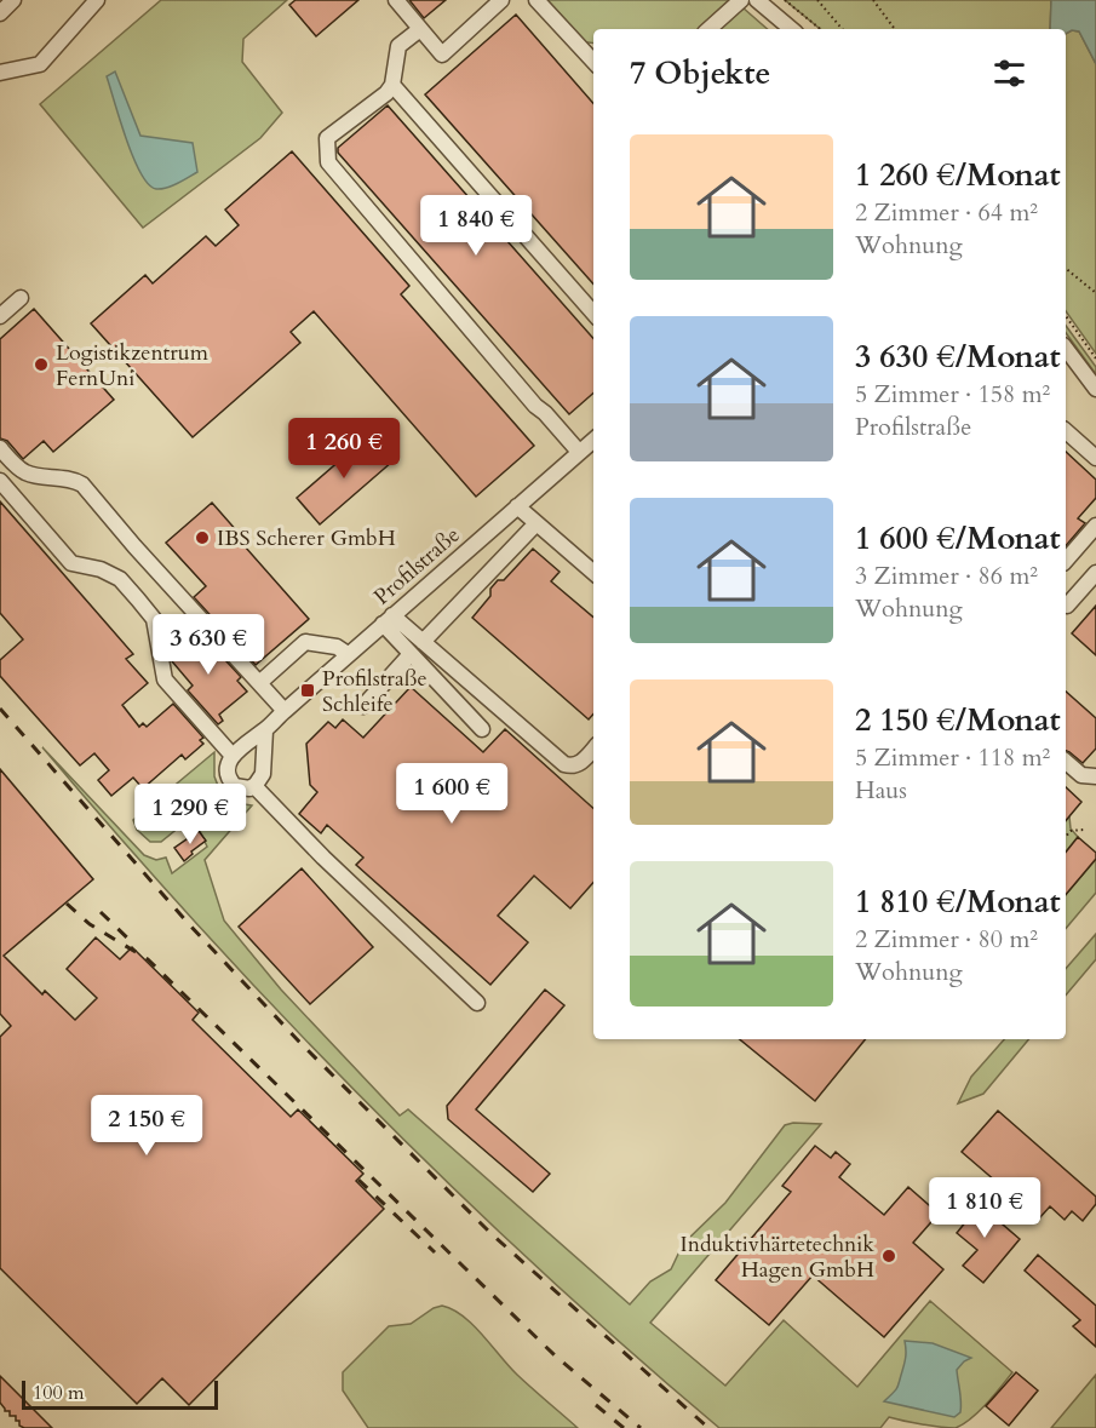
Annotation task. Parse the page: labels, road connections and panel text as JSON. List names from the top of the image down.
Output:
{
  "streets": {
    "street": ["Profilstraße"]
  },
  "places": {
    "other": ["Logistikzentrum FernUni", "IBS Scherer GmbH", "Induktivhärtetechnik Hagen GmbH"],
    "transit": ["Profilstraße Schleife"]
  },
  "scale_bar": "100 m",
  "page": {
    "heading": "7 Objekte",
    "list": [
      {
        "name": "1 260 €/Monat",
        "note": "2 Zimmer · 64 m² · Wohnung"
      },
      {
        "name": "3 630 €/Monat",
        "note": "5 Zimmer · 158 m² · Profilstraße"
      },
      {
        "name": "1 600 €/Monat",
        "note": "3 Zimmer · 86 m² · Wohnung"
      },
      {
        "name": "2 150 €/Monat",
        "note": "5 Zimmer · 118 m² · Haus"
      },
      {
        "name": "1 810 €/Monat",
        "note": "2 Zimmer · 80 m² · Wohnung"
      }
    ],
    "price": [
      "1 840 €",
      "1 260 €",
      "3 630 €",
      "1 600 €",
      "1 290 €",
      "2 150 €",
      "1 810 €"
    ],
    "scale": "100 m"
  }
}
